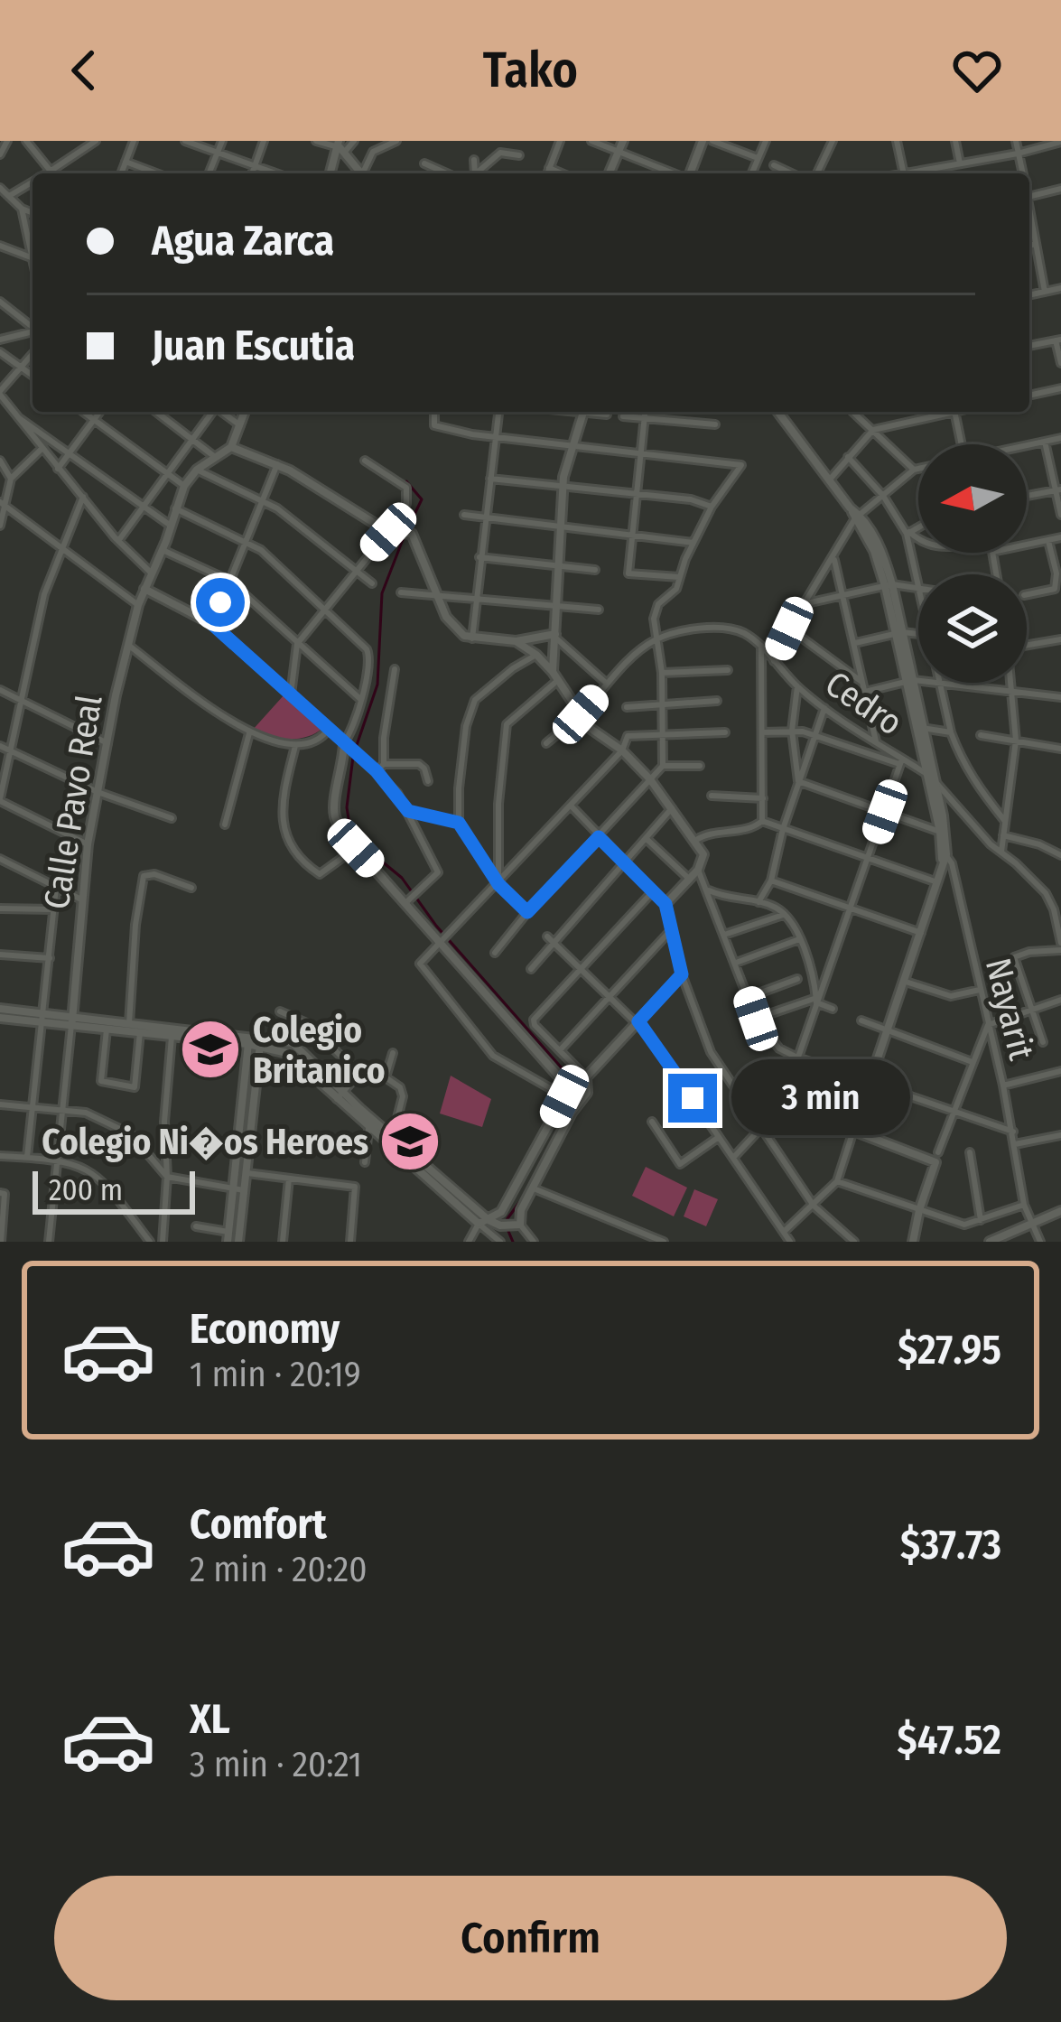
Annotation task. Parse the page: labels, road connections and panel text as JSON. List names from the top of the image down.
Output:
{
  "streets": {
    "street": ["Cedro", "Calle Pavo Real", "Nayarit"]
  },
  "places": {
    "school or university": ["Colegio Britanico", "Colegio Ni�os Heroes"]
  },
  "scale_bar": "200 m",
  "north": "left",
  "page": {
    "header": "Tako",
    "banner": ["Agua Zarca", "Juan Escutia"],
    "bubble": "3 min",
    "scale": "200 m",
    "list": [
      {
        "name": "Economy",
        "note": "1 min · 20:19",
        "value": "$27.95"
      },
      {
        "name": "Comfort",
        "note": "2 min · 20:20",
        "value": "$37.73"
      },
      {
        "name": "XL",
        "note": "3 min · 20:21",
        "value": "$47.52"
      }
    ],
    "buttons": "Confirm"
  }
}
